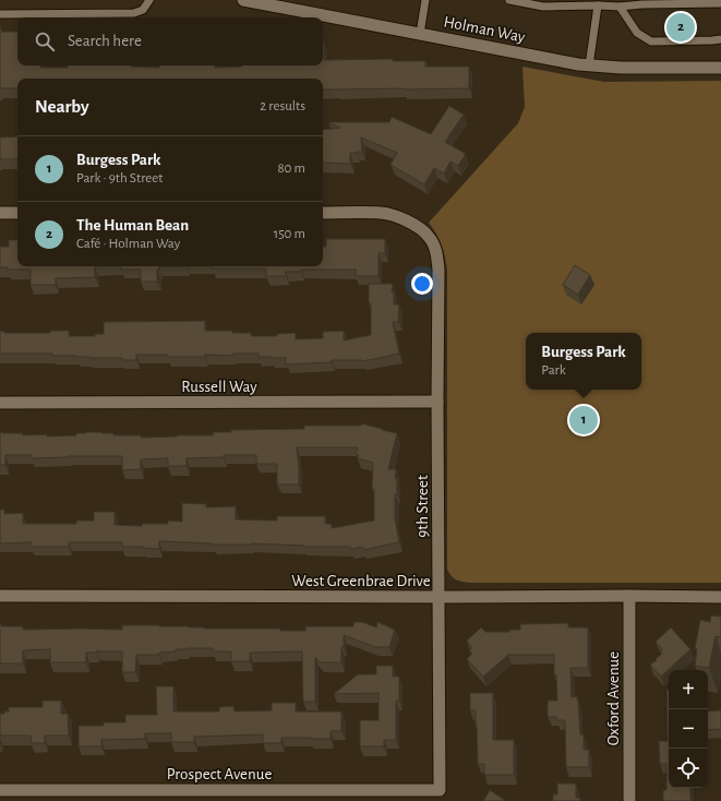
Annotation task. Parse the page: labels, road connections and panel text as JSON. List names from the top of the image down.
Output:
{
  "streets": {
    "street": [
      "Holman Way",
      "Russell Way",
      "9th Street",
      "West Greenbrae Drive",
      "Oxford Avenue",
      "Prospect Avenue"
    ]
  },
  "crossings": [
    ["Russell Way", "9th Street"],
    ["9th Street", "West Greenbrae Drive"],
    ["9th Street", "Prospect Avenue"],
    ["West Greenbrae Drive", "Oxford Avenue"]
  ],
  "page": {
    "pins": ["2", "1"],
    "search": "Search here",
    "heading": ["Nearby", "2 results"],
    "list": [
      {
        "mark": "1",
        "name": "Burgess Park",
        "note": "Park · 9th Street",
        "value": "80 m"
      },
      {
        "mark": "2",
        "name": "The Human Bean",
        "note": "Café · Holman Way",
        "value": "150 m"
      }
    ],
    "popup": ["Burgess Park", "Park"],
    "map_buttons": ["+", "−"]
  }
}
